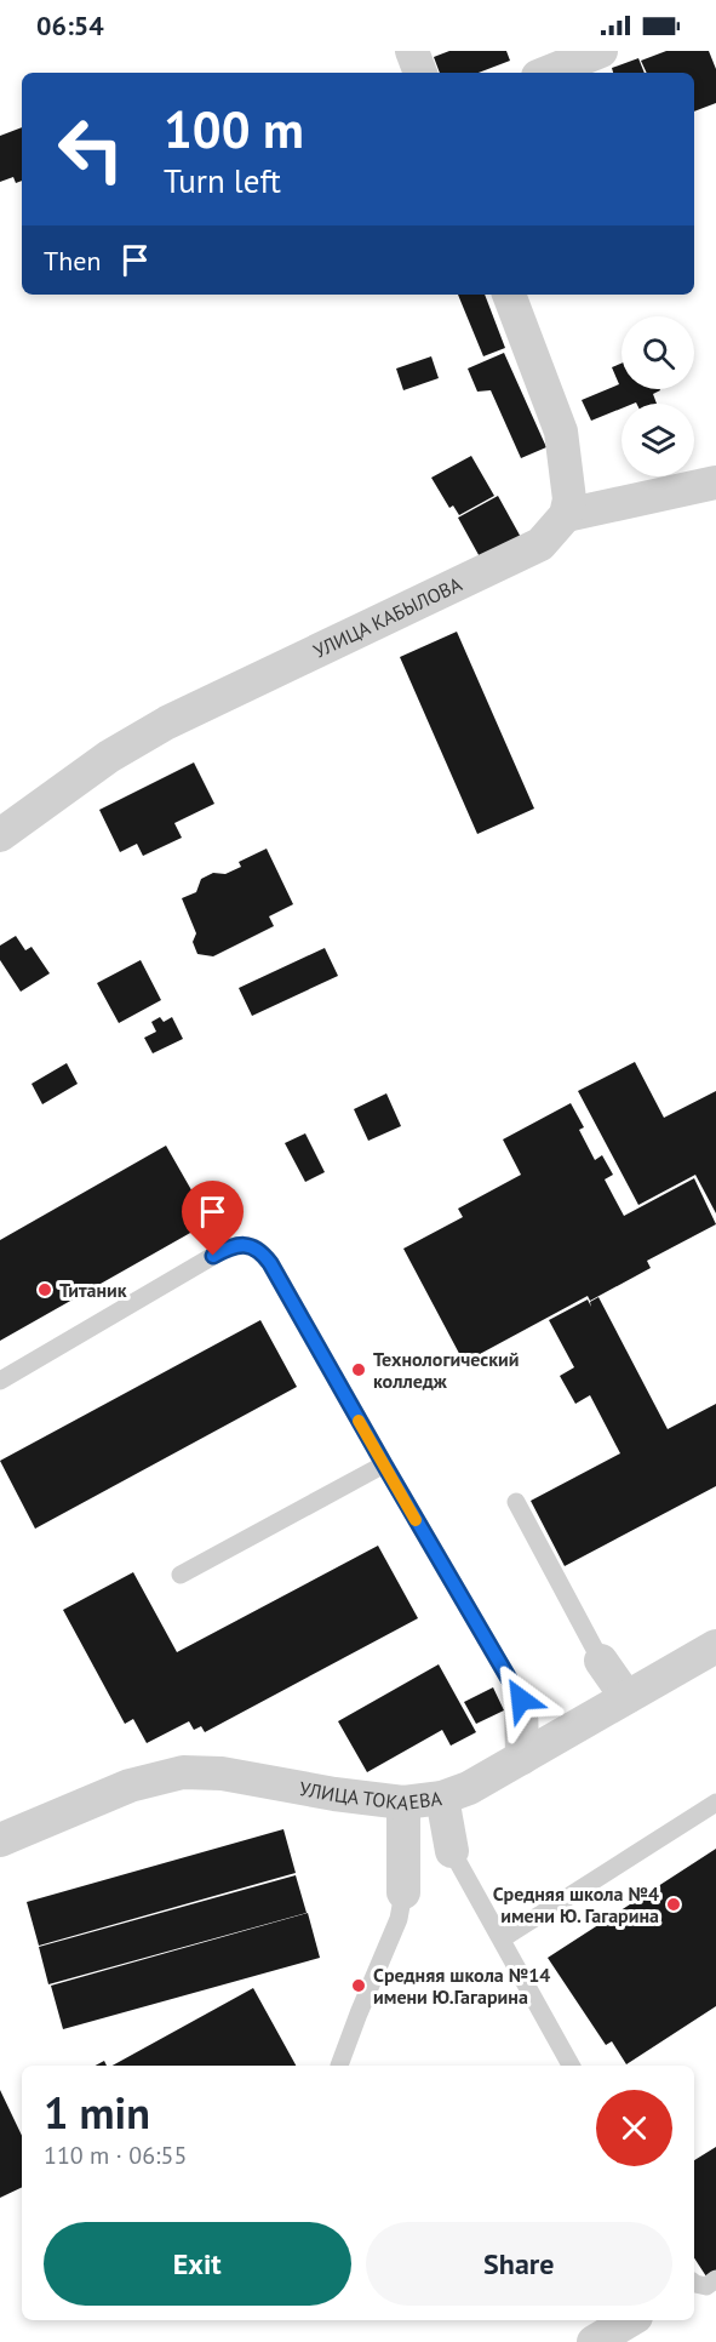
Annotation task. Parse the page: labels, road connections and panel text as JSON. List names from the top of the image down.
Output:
{
  "streets": {
    "street": ["УЛИЦА КАБЫЛОВА", "УЛИЦА ТОКАЕВА"]
  },
  "places": [
    "Титаник",
    "Технологический колледж",
    "Средняя школа №4 имени Ю. Гагарина",
    "Средняя школа №14 имени Ю.Гагарина"
  ],
  "page": {
    "status": "06:54",
    "turn": ["100 m", "Turn left"],
    "then": "Then",
    "heading": ["1 min", "110 m · 06:55"],
    "buttons": ["Exit", "Share"]
  }
}
